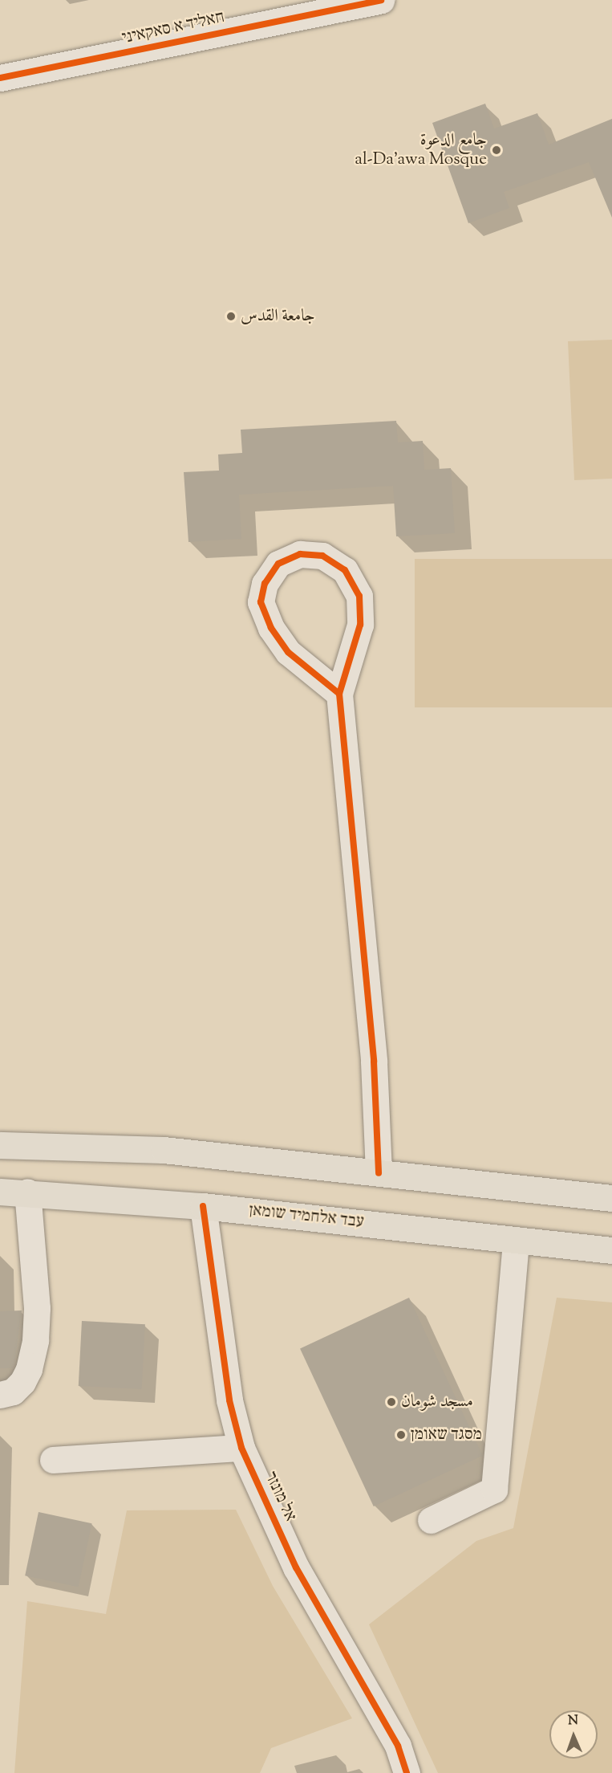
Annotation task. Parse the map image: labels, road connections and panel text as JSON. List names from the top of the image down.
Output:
{
  "streets": {
    "main road": ["עבד אלחמיד שומאן"],
    "street": ["חאליד א סאקאיני", "אל מונזר"]
  },
  "crossings": [
    ["עבד אלחמיד שומאן", "אל מונזר"]
  ],
  "places": [
    "جامع الدعوة al-Da'awa Mosque",
    "جامعة القدس",
    "مسجد شومان",
    "מסגד שאומן"
  ],
  "north": "top"
}
